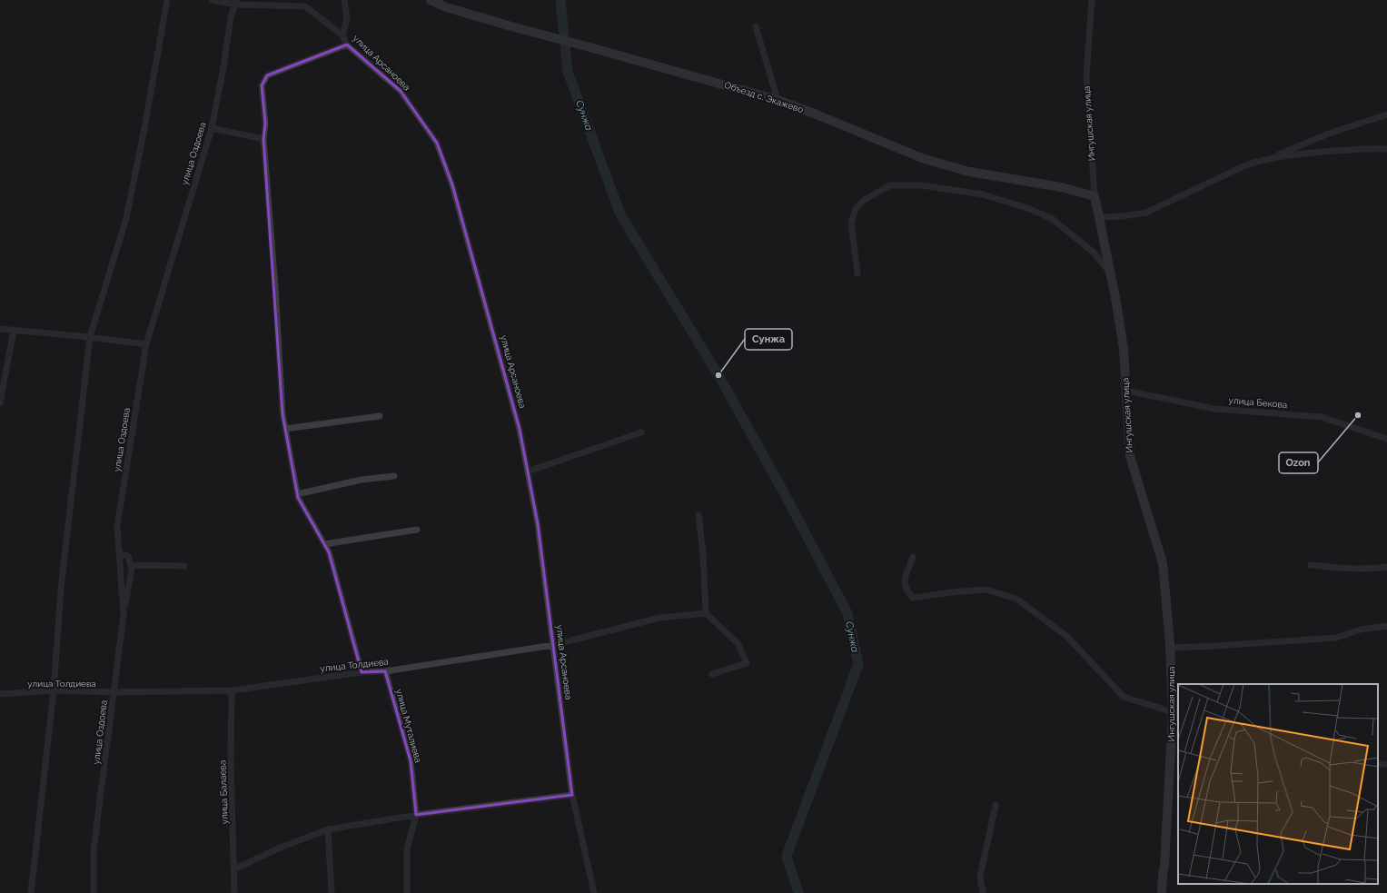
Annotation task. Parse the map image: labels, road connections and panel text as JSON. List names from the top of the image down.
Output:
{
  "streets": {
    "street": [
      "улица Арсаноева",
      "Объезд с. Экажево",
      "Ингушская улица",
      "улица Оздоева",
      "улица Бекова",
      "улица Толдиева",
      "улица Муталиева",
      "улица Балаева"
    ]
  },
  "crossings": [
    ["улица Арсаноева", "улица Оздоева"],
    ["улица Арсаноева", "улица Толдиева"],
    ["Объезд с. Экажево", "Ингушская улица"],
    ["Ингушская улица", "улица Бекова"],
    ["улица Оздоева", "улица Толдиева"],
    ["улица Толдиева", "улица Муталиева"],
    ["улица Толдиева", "улица Балаева"]
  ],
  "water": ["Сунжа"],
  "places": ["Сунжа", "Ozon"]
}
